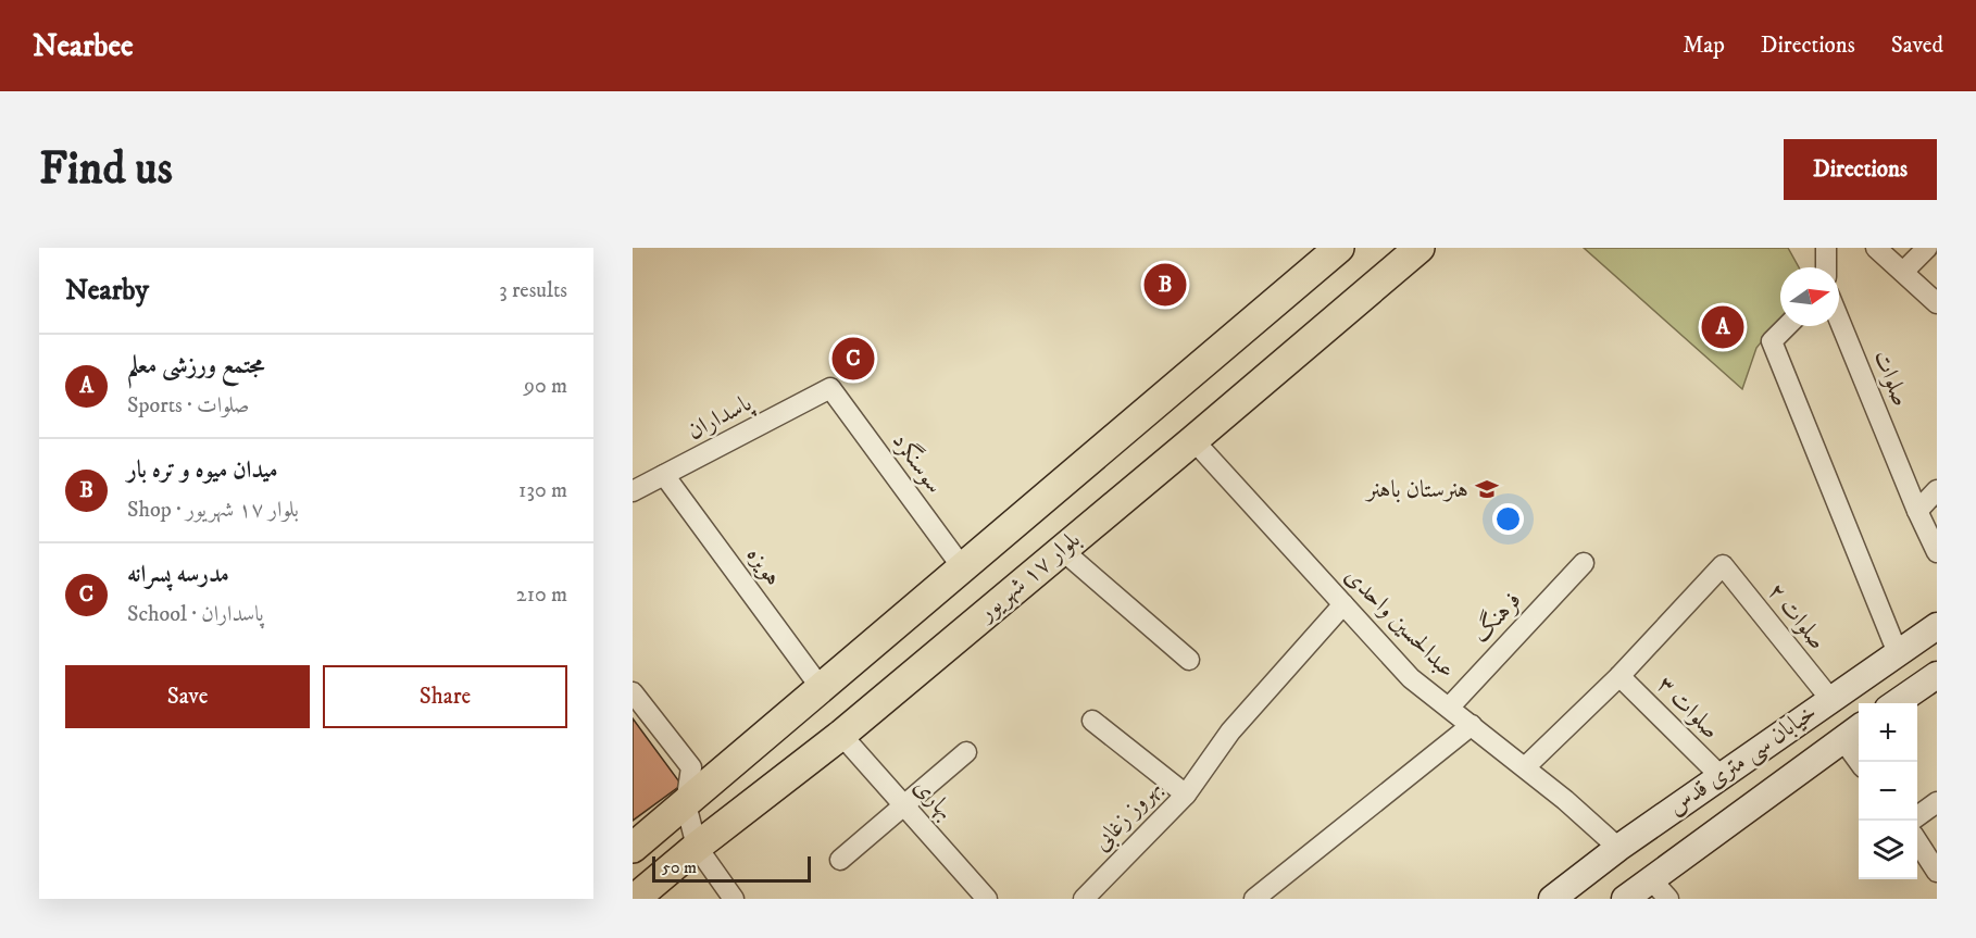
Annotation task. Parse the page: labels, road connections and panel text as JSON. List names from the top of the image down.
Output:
{
  "streets": {
    "main road": ["بلوار ١٧ شهریور", "خیابان سی متری قدس"],
    "street": [
      "صلوات",
      "پاسداران",
      "سوسنگرد",
      "هویزه",
      "صلوات ۲",
      "فرهنگ",
      "عبدالحسین واحدی",
      "صلوات ۳",
      "بهاری",
      "بهروز زغابی"
    ]
  },
  "crossings": [
    ["پاسداران", "سوسنگرد"],
    ["پاسداران", "هویزه"],
    ["سوسنگرد", "بلوار ١٧ شهریور"],
    ["هویزه", "بلوار ١٧ شهریور"],
    ["بلوار ١٧ شهریور", "عبدالحسین واحدی"],
    ["بلوار ١٧ شهریور", "بهاری"],
    ["صلوات ۲", "صلوات ۳"],
    ["صلوات ۲", "خیابان سی متری قدس"],
    ["فرهنگ", "عبدالحسین واحدی"],
    ["عبدالحسین واحدی", "خیابان سی متری قدس"],
    ["صلوات ۳", "خیابان سی متری قدس"]
  ],
  "places": {
    "school or university": ["هنرستان باهنر"]
  },
  "scale_bar": "50 m",
  "north": "right",
  "page": {
    "header": "Nearbee",
    "nav": ["Map", "Directions", "Saved"],
    "buttons": [
      "Directions",
      ["Save", "Share"]
    ],
    "title": "Find us",
    "heading": ["Nearby", "3 results"],
    "pins": ["B", "A", "C"],
    "list": [
      {
        "mark": "A",
        "name": "مجتمع ورزشی معلم",
        "note": "Sports · صلوات",
        "value": "90 m"
      },
      {
        "mark": "B",
        "name": "میدان میوه و تره بار",
        "note": "Shop · بلوار ١٧ شهریور",
        "value": "130 m"
      },
      {
        "mark": "C",
        "name": "مدرسه پسرانه",
        "note": "School · پاسداران",
        "value": "210 m"
      }
    ],
    "map_buttons": ["+", "−"],
    "scale": "50 m"
  }
}
